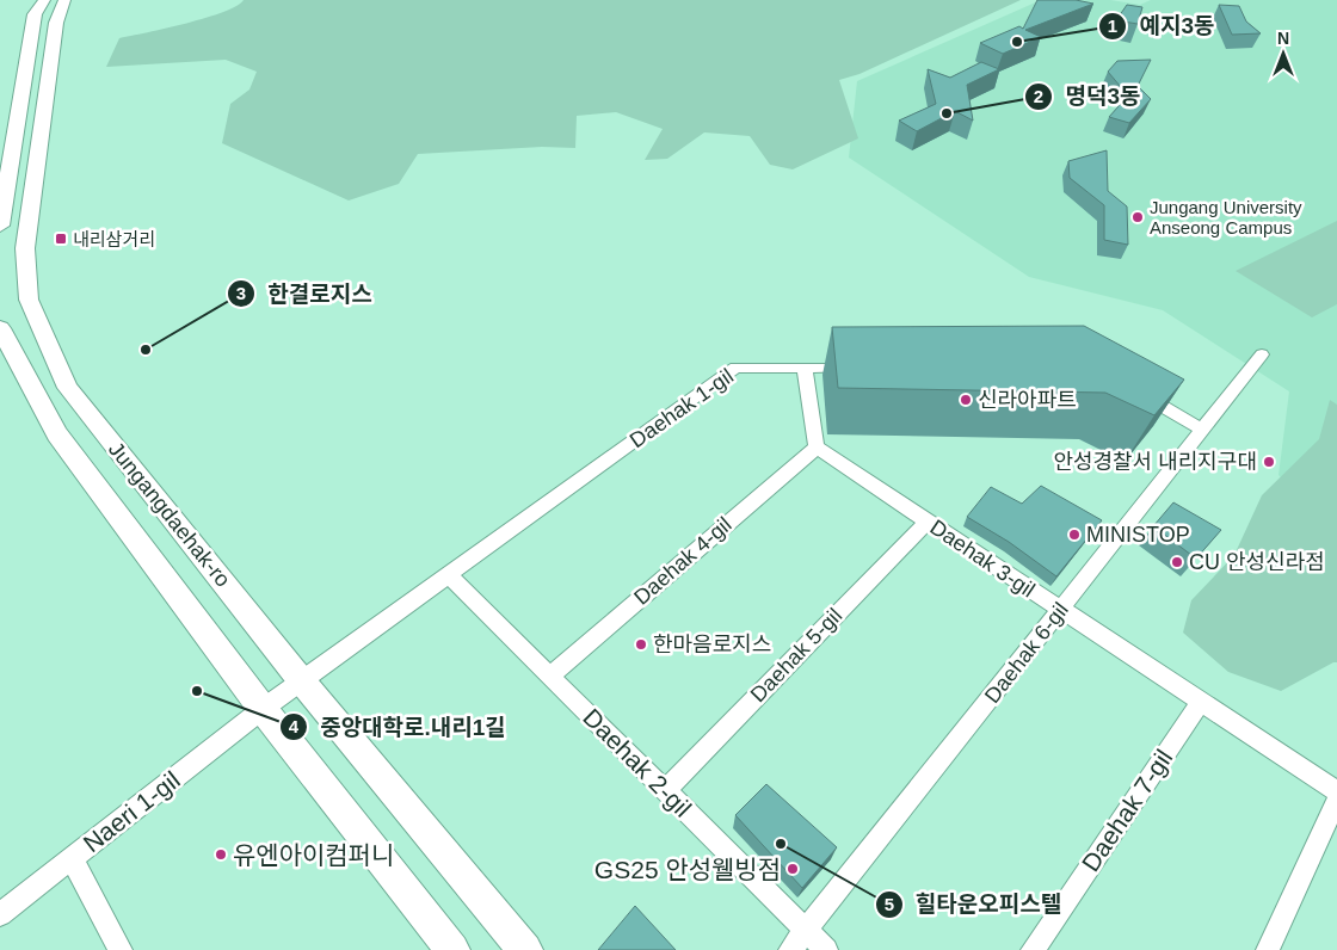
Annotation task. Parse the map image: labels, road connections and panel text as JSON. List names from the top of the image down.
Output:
{
  "streets": {
    "street": [
      "Daehak 1-gil",
      "Jungangdaehak-ro",
      "Daehak 3-gil",
      "Daehak 4-gil",
      "Daehak 6-gil",
      "Daehak 5-gil",
      "Daehak 2-gil",
      "Daehak 7-gil",
      "Naeri 1-gil"
    ]
  },
  "crossings": [
    ["Daehak 1-gil", "Jungangdaehak-ro"],
    ["Daehak 1-gil", "Daehak 2-gil"],
    ["Daehak 1-gil", "Naeri 1-gil"],
    ["Jungangdaehak-ro", "Naeri 1-gil"],
    ["Daehak 3-gil", "Daehak 4-gil"],
    ["Daehak 3-gil", "Daehak 6-gil"],
    ["Daehak 3-gil", "Daehak 5-gil"],
    ["Daehak 3-gil", "Daehak 7-gil"],
    ["Daehak 4-gil", "Daehak 2-gil"],
    ["Daehak 6-gil", "Daehak 2-gil"],
    ["Daehak 5-gil", "Daehak 2-gil"]
  ],
  "places": {
    "other": [
      "예지3동",
      "명덕3동",
      "Jungang University Anseong Campus",
      "한결로지스",
      "신라아파트",
      "안성경찰서 내리지구대",
      "MINISTOP",
      "CU 안성신라점",
      "한마음로지스",
      "중앙대학로.내리1길",
      "힐타운오피스텔",
      "유엔아이컴퍼니",
      "GS25 안성웰빙점"
    ],
    "transit": ["내리삼거리"]
  },
  "north": "top"
}
